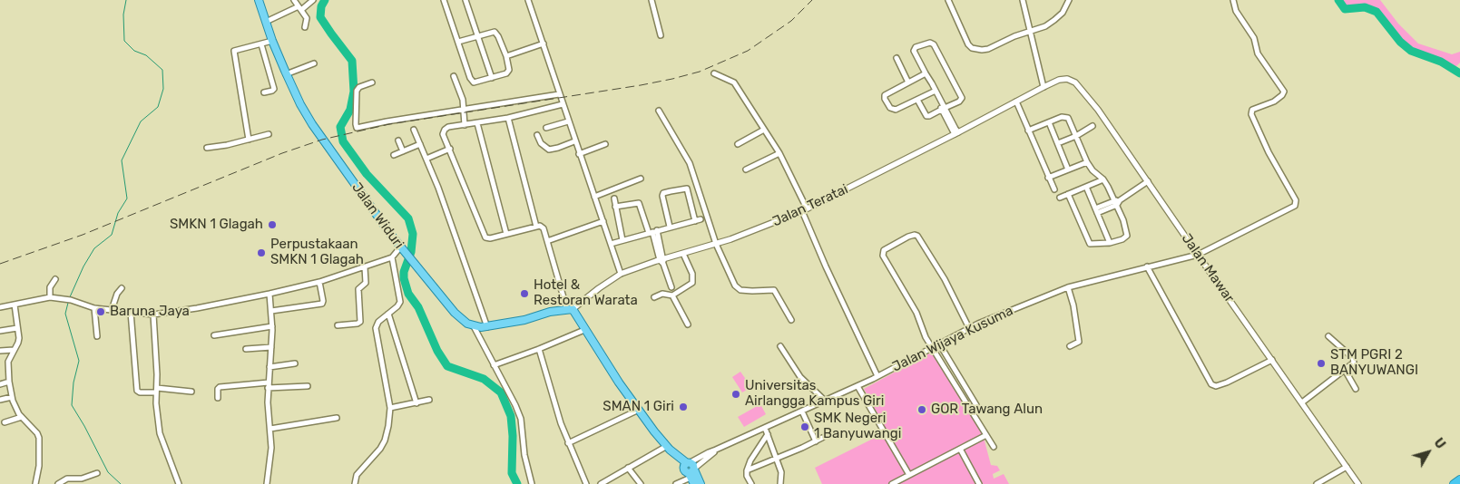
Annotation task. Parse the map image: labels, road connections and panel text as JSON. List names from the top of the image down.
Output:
{
  "streets": {
    "main road": ["Jalan Widuri"],
    "street": ["Jalan Teratai", "Jalan Mawar", "Jalan Wijaya Kusuma"]
  },
  "crossings": [
    ["Jalan Teratai", "Jalan Mawar"],
    ["Jalan Mawar", "Jalan Wijaya Kusuma"]
  ],
  "places": [
    "SMKN 1 Glagah",
    "Perpustakaan SMKN 1 Glagah",
    "Hotel & Restoran Warata",
    "Baruna Jaya",
    "STM PGRI 2 BANYUWANGI",
    "Universitas Airlangga Kampus Giri",
    "SMAN 1 Giri",
    "GOR Tawang Alun",
    "SMK Negeri 1 Banyuwangi"
  ],
  "north": "top right"
}
